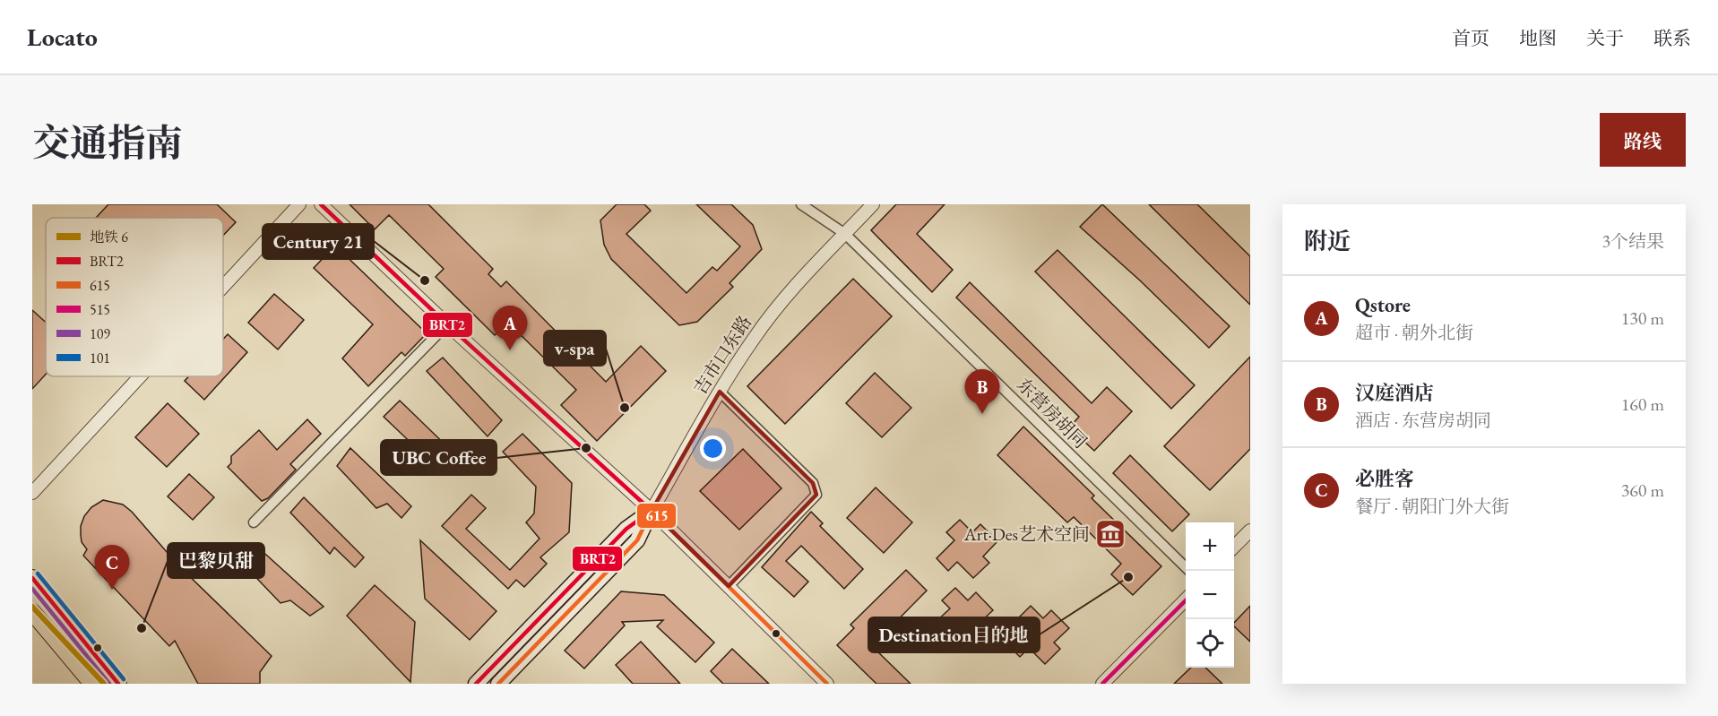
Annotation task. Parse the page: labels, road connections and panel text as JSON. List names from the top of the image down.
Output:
{
  "streets": {
    "main road": ["吉市口东路"],
    "street": ["东营房胡同"]
  },
  "crossings": [
    ["吉市口东路", "东营房胡同"]
  ],
  "places": {
    "other": [
      "Century 21",
      "v-spa",
      "UBC Coffee",
      "Destination目的地",
      "巴黎贝甜"
    ],
    "museum": ["Art·Des艺术空间"]
  },
  "lines": [
    "transit line BRT2",
    "transit line 615",
    "transit line 101",
    "transit line 109",
    "transit line 515",
    "metro line 6"
  ],
  "legend": [
    "地铁 6",
    "BRT2",
    "615",
    "515",
    "109",
    "101"
  ],
  "page": {
    "header": "Locato",
    "nav": [
      "首页",
      "地图",
      "关于",
      "联系"
    ],
    "title": "交通指南",
    "buttons": "路线",
    "heading": ["附近", "3个结果"],
    "list": [
      {
        "mark": "A",
        "name": "Qstore",
        "note": "超市 · 朝外北街",
        "value": "130 m"
      },
      {
        "mark": "B",
        "name": "汉庭酒店",
        "note": "酒店 · 东营房胡同",
        "value": "160 m"
      },
      {
        "mark": "C",
        "name": "必胜客",
        "note": "餐厅 · 朝阳门外大街",
        "value": "360 m"
      }
    ],
    "pins": ["A", "B", "C"],
    "map_buttons": ["+", "−"]
  }
}
